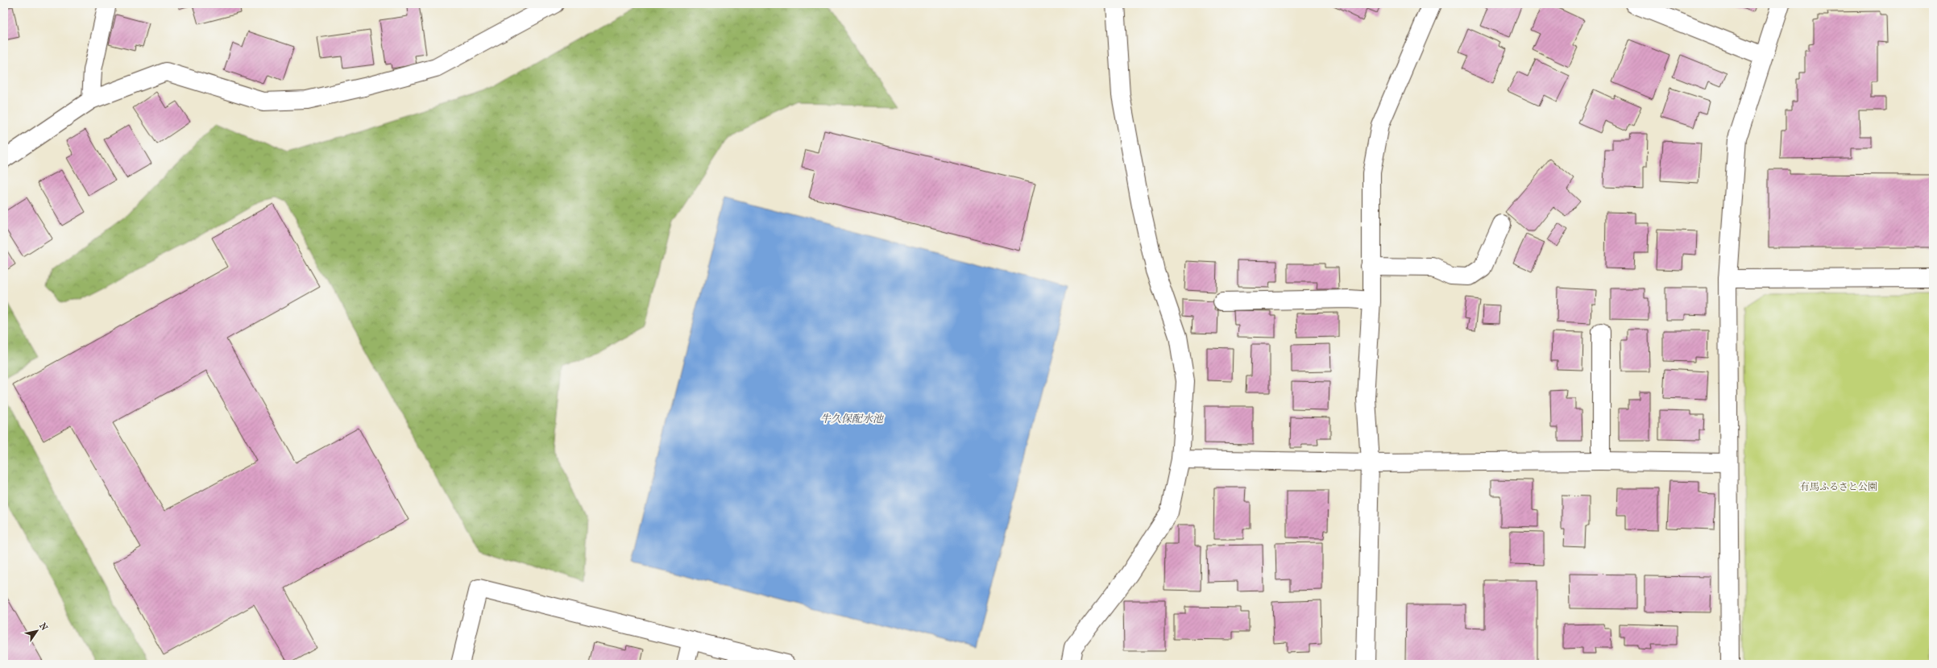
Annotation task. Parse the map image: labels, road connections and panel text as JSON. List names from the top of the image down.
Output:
{
  "water": ["牛久保配水池"],
  "parks": ["有馬ふるさと公園"],
  "north": "top right"
}
